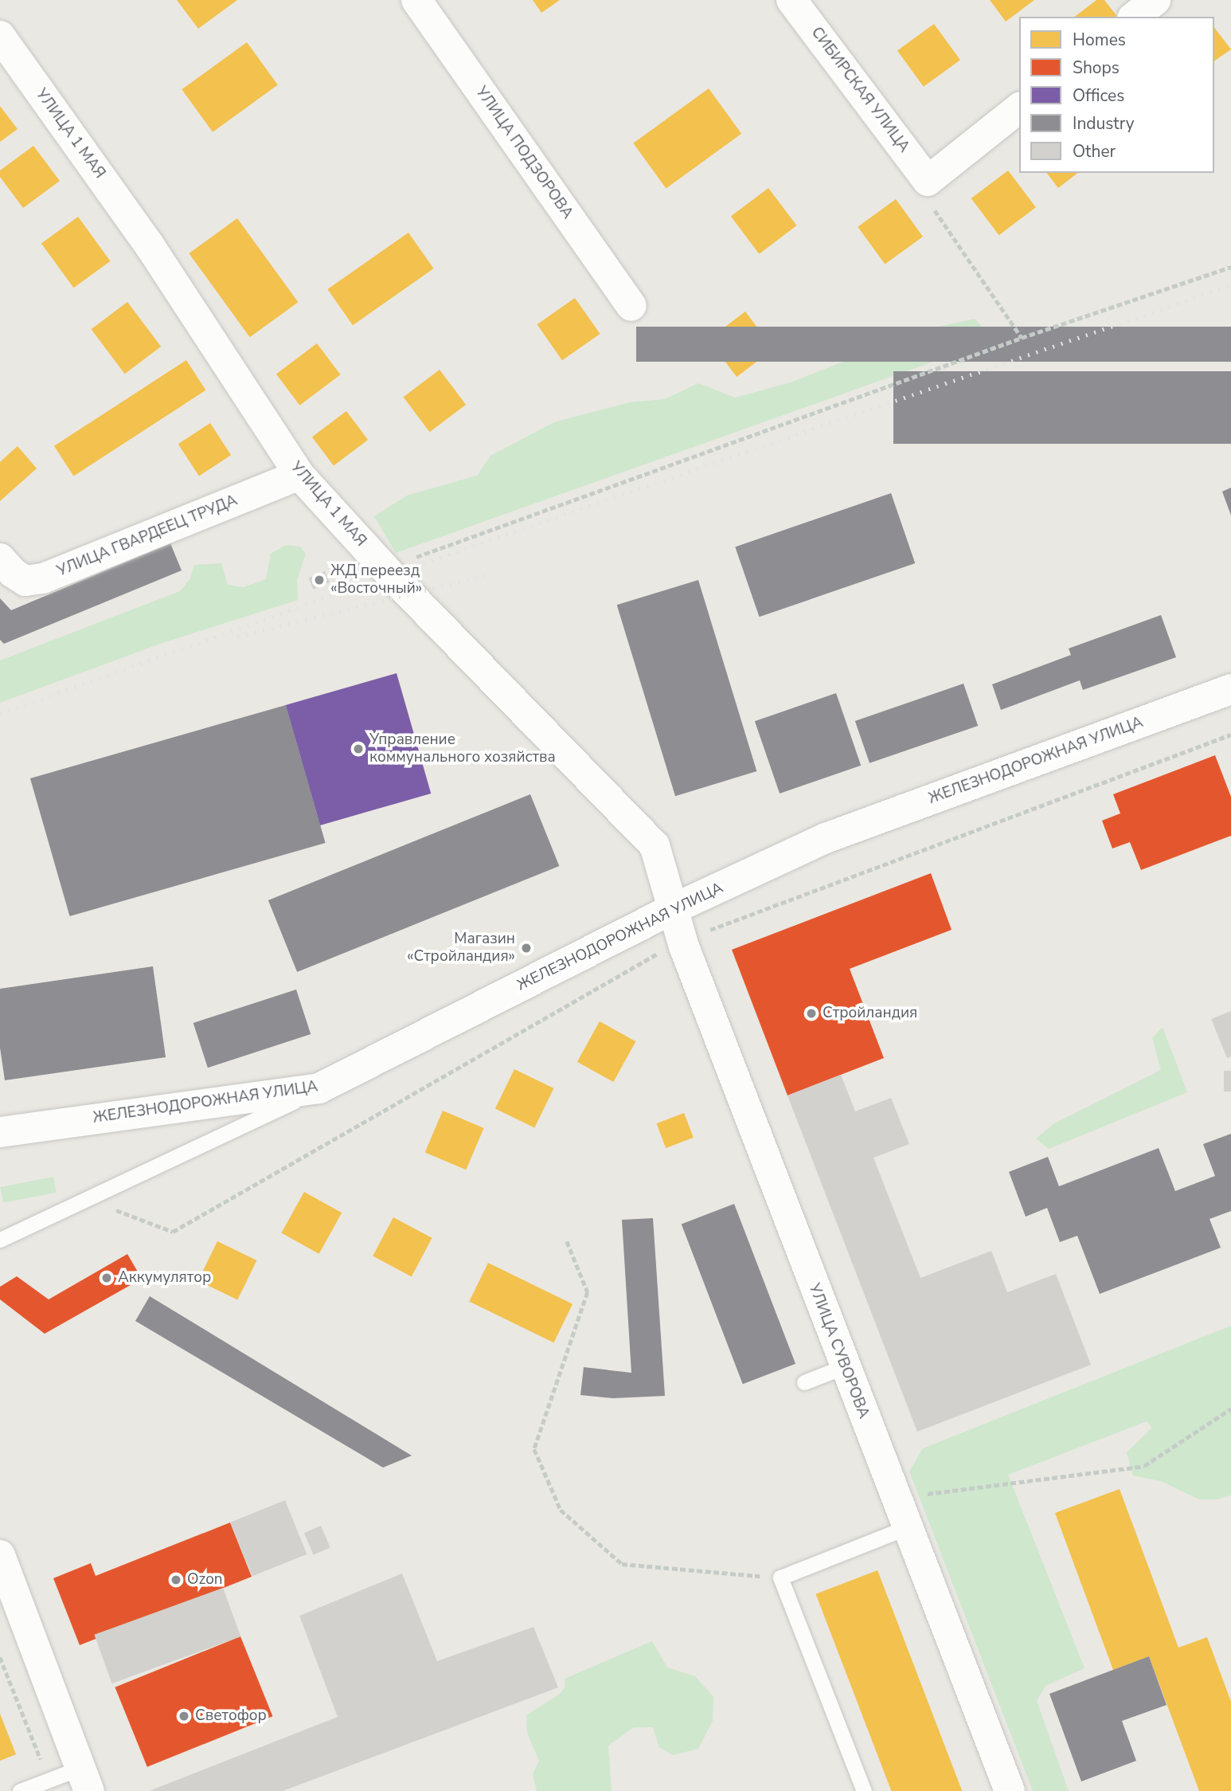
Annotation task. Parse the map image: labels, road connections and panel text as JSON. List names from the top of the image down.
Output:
{
  "streets": {
    "street": [
      "СИБИРСКАЯ УЛИЦА",
      "УЛИЦА 1 МАЯ",
      "УЛИЦА ПОДЗОРОВА",
      "УЛИЦА ГВАРДЕЕЦ ТРУДА",
      "ЖЕЛЕЗНОДОРОЖНАЯ УЛИЦА",
      "УЛИЦА СУВОРОВА"
    ]
  },
  "crossings": [
    ["УЛИЦА 1 МАЯ", "УЛИЦА ГВАРДЕЕЦ ТРУДА"],
    ["УЛИЦА 1 МАЯ", "ЖЕЛЕЗНОДОРОЖНАЯ УЛИЦА"],
    ["УЛИЦА 1 МАЯ", "УЛИЦА СУВОРОВА"],
    ["ЖЕЛЕЗНОДОРОЖНАЯ УЛИЦА", "УЛИЦА СУВОРОВА"]
  ],
  "places": [
    "ЖД переезд «Восточный»",
    "Управление коммунального хозяйства",
    "Магазин «Стройландия»",
    "Стройландия",
    "Аккумулятор",
    "Ozon",
    "Светофор"
  ],
  "legend": [
    "Homes",
    "Shops",
    "Offices",
    "Industry",
    "Other"
  ]
}
